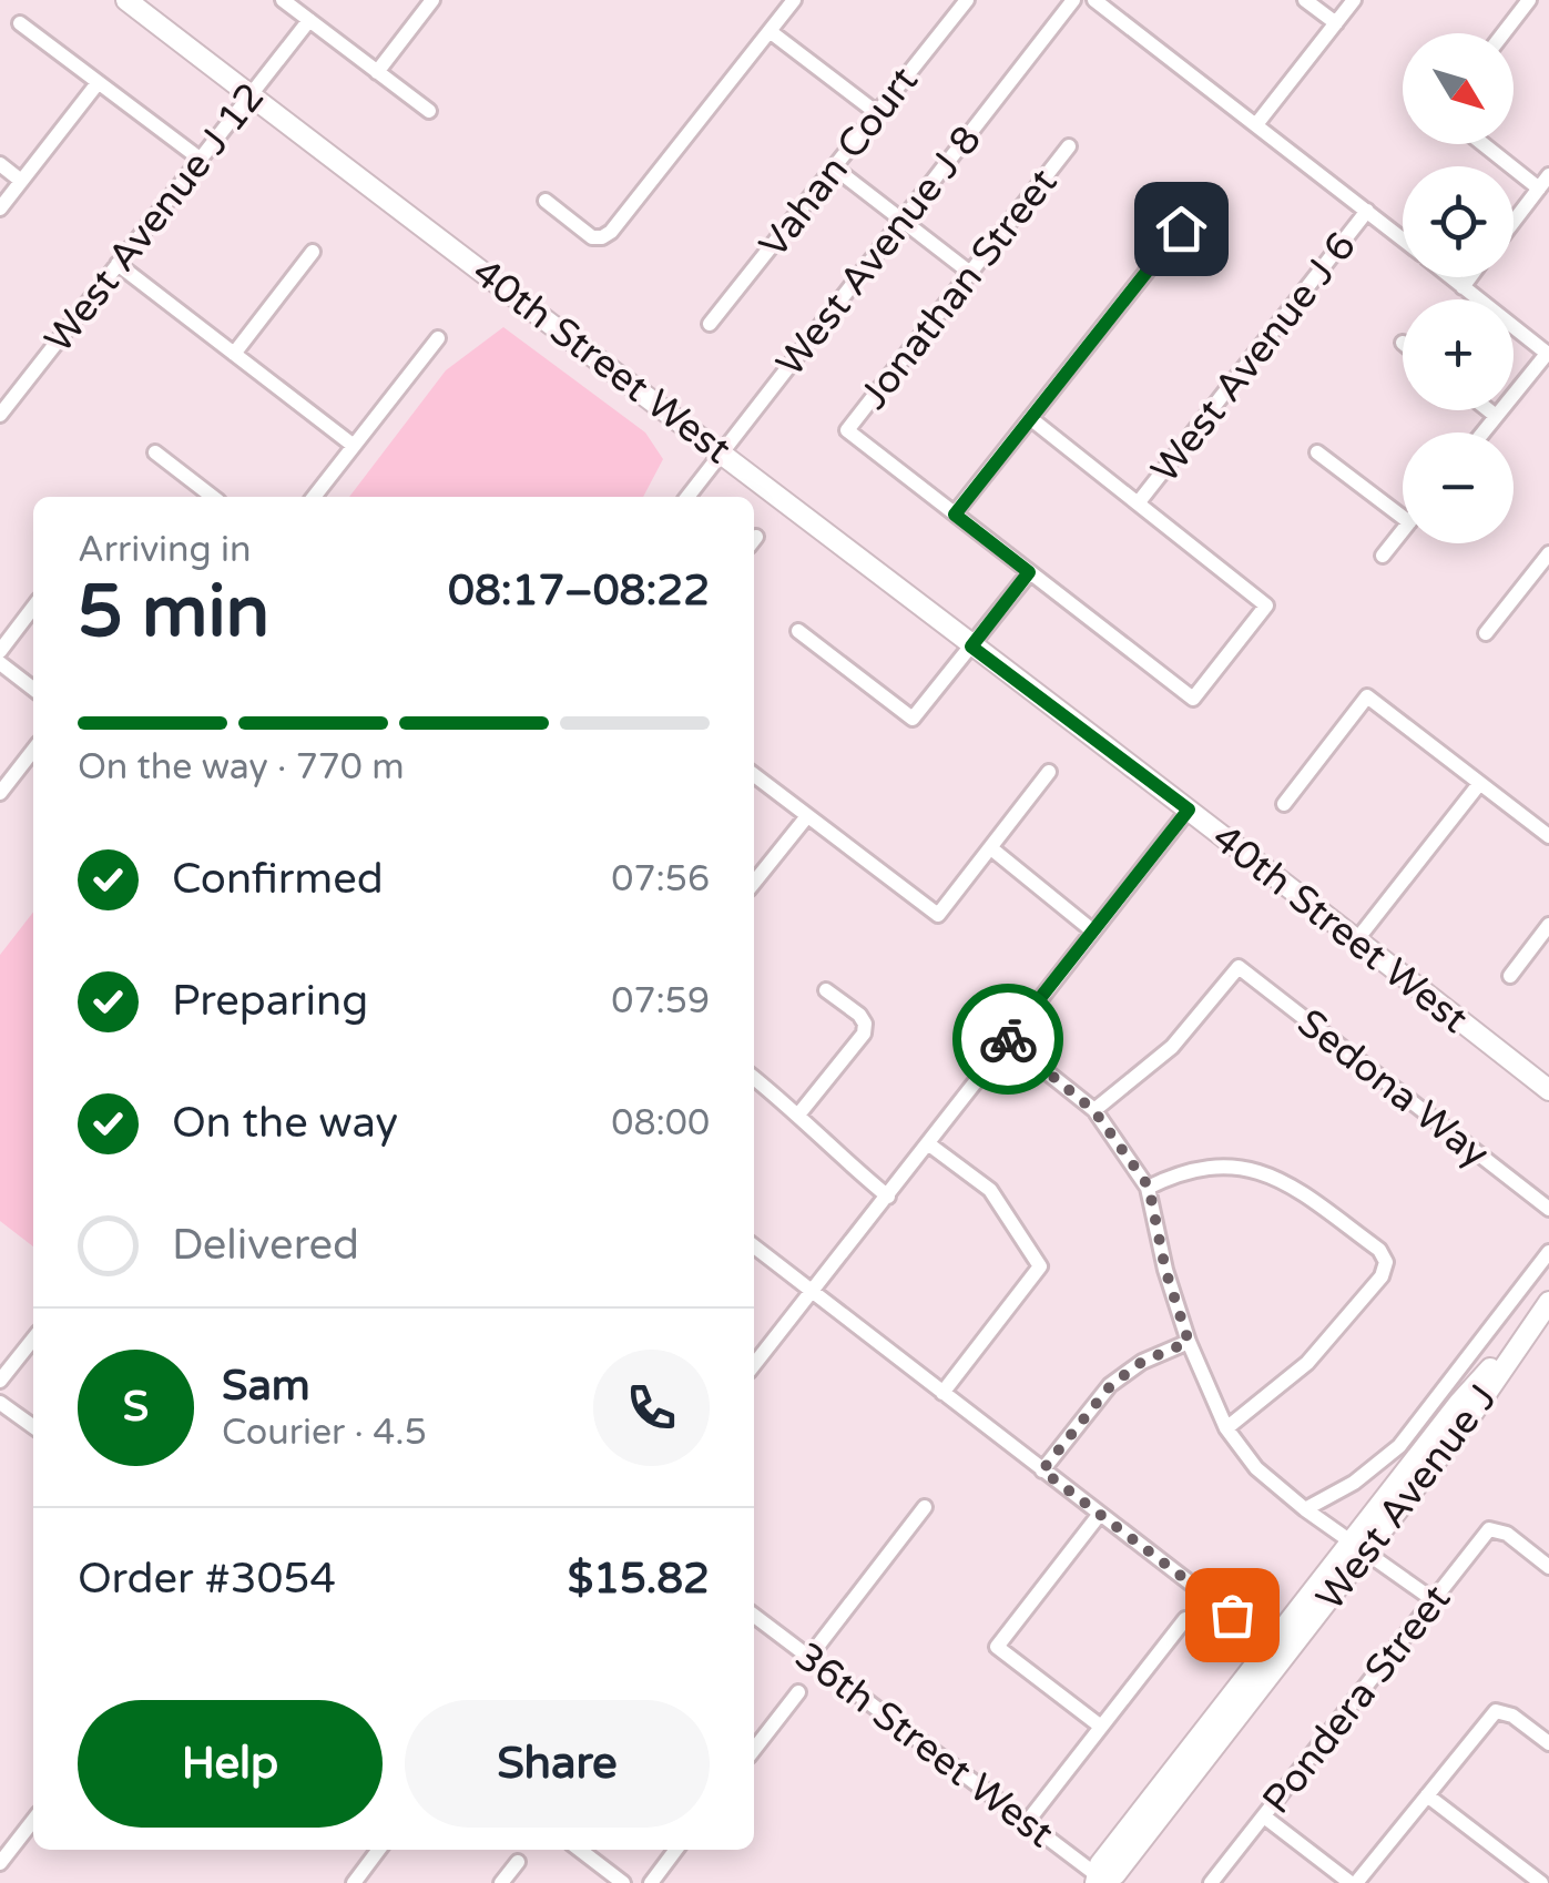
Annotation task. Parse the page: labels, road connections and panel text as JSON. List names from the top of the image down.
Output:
{
  "streets": {
    "main road": ["40th Street West", "West Avenue J"],
    "street": [
      "Vahan Court",
      "West Avenue J 12",
      "West Avenue J 8",
      "Jonathan Street",
      "West Avenue J 6",
      "Sedona Way",
      "Pondera Street",
      "36th Street West"
    ]
  },
  "crossings": [
    ["West Avenue J 12", "40th Street West"],
    ["West Avenue J 8", "40th Street West"],
    ["West Avenue J", "36th Street West"]
  ],
  "north": "bottom right",
  "page": {
    "map_buttons": ["+", "−"],
    "heading": ["5 min", "Arriving in", "08:17–08:22"],
    "panel": [
      "Sam",
      "Courier · 4.5",
      "Order #3054",
      "$15.82"
    ],
    "bar": "On the way · 770 m",
    "list": [
      ["Confirmed", "07:56"],
      ["Preparing", "07:59"],
      ["On the way", "08:00"],
      "Delivered"
    ],
    "round": "S",
    "buttons": ["Help", "Share"]
  }
}
